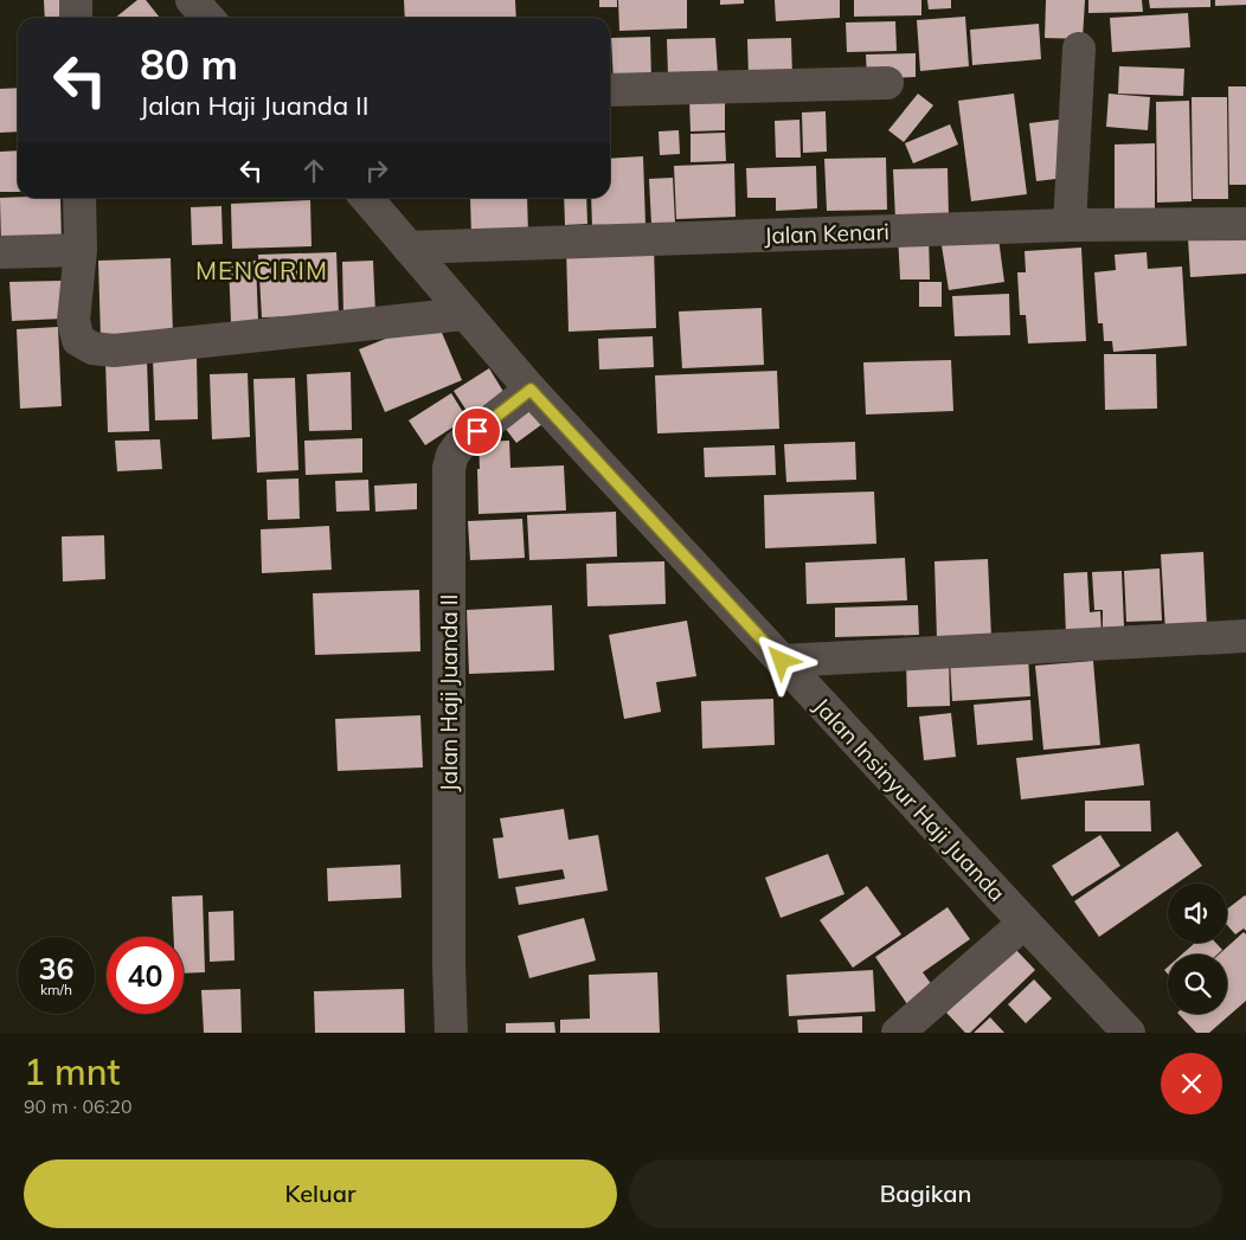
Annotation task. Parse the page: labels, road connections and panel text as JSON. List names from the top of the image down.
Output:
{
  "streets": {
    "street": ["Jalan Kenari", "Jalan Haji Juanda II", "Jalan Insinyur Haji Juanda"]
  },
  "crossings": [
    ["Jalan Kenari", "Jalan Insinyur Haji Juanda"],
    ["Jalan Haji Juanda II", "Jalan Insinyur Haji Juanda"]
  ],
  "districts": ["MENCIRIM"],
  "page": {
    "turn": ["80 m", "Jalan Haji Juanda II"],
    "speed": "36 km/h",
    "limit": "40",
    "heading": ["1 mnt", "90 m · 06:20"],
    "buttons": ["Keluar", "Bagikan"]
  }
}
